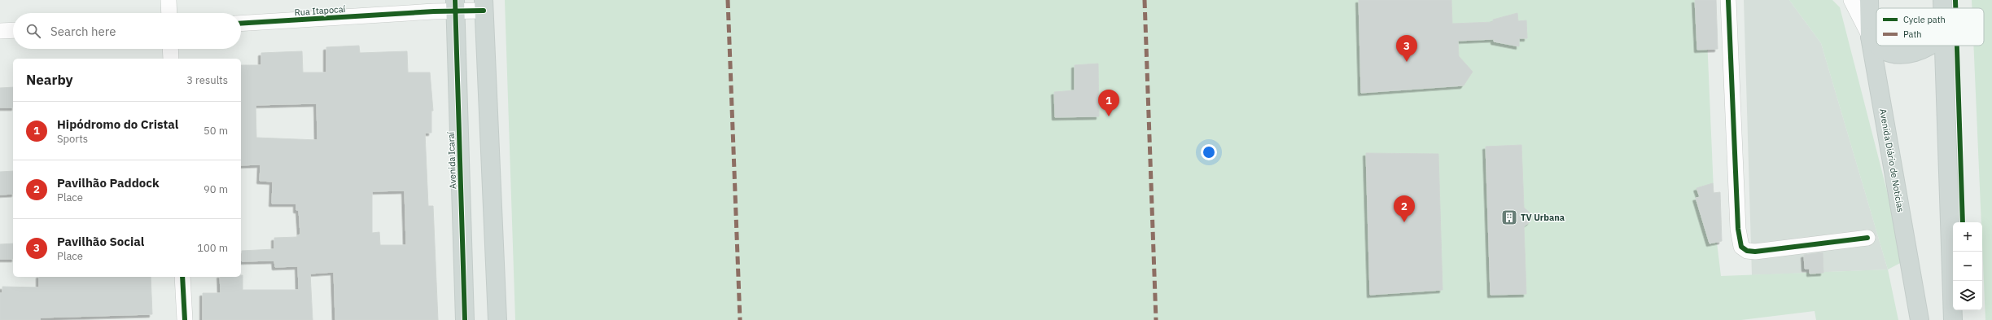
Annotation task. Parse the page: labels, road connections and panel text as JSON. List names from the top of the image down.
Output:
{
  "streets": {
    "main road": ["Avenida Icaraí", "Avenida Diário de Notícias"],
    "street": ["Rua Itapocaí"]
  },
  "crossings": [
    ["Rua Itapocaí", "Avenida Icaraí"]
  ],
  "places": {
    "building": ["TV Urbana"]
  },
  "legend": ["Cycle path", "Path"],
  "page": {
    "search": "Search here",
    "pins": ["3", "1", "2"],
    "heading": ["Nearby", "3 results"],
    "list": [
      {
        "mark": "1",
        "name": "Hipódromo do Cristal",
        "note": "Sports",
        "value": "50 m"
      },
      {
        "mark": "2",
        "name": "Pavilhão Paddock",
        "note": "Place",
        "value": "90 m"
      },
      {
        "mark": "3",
        "name": "Pavilhão Social",
        "note": "Place",
        "value": "100 m"
      }
    ],
    "map_buttons": ["+", "−"]
  }
}
